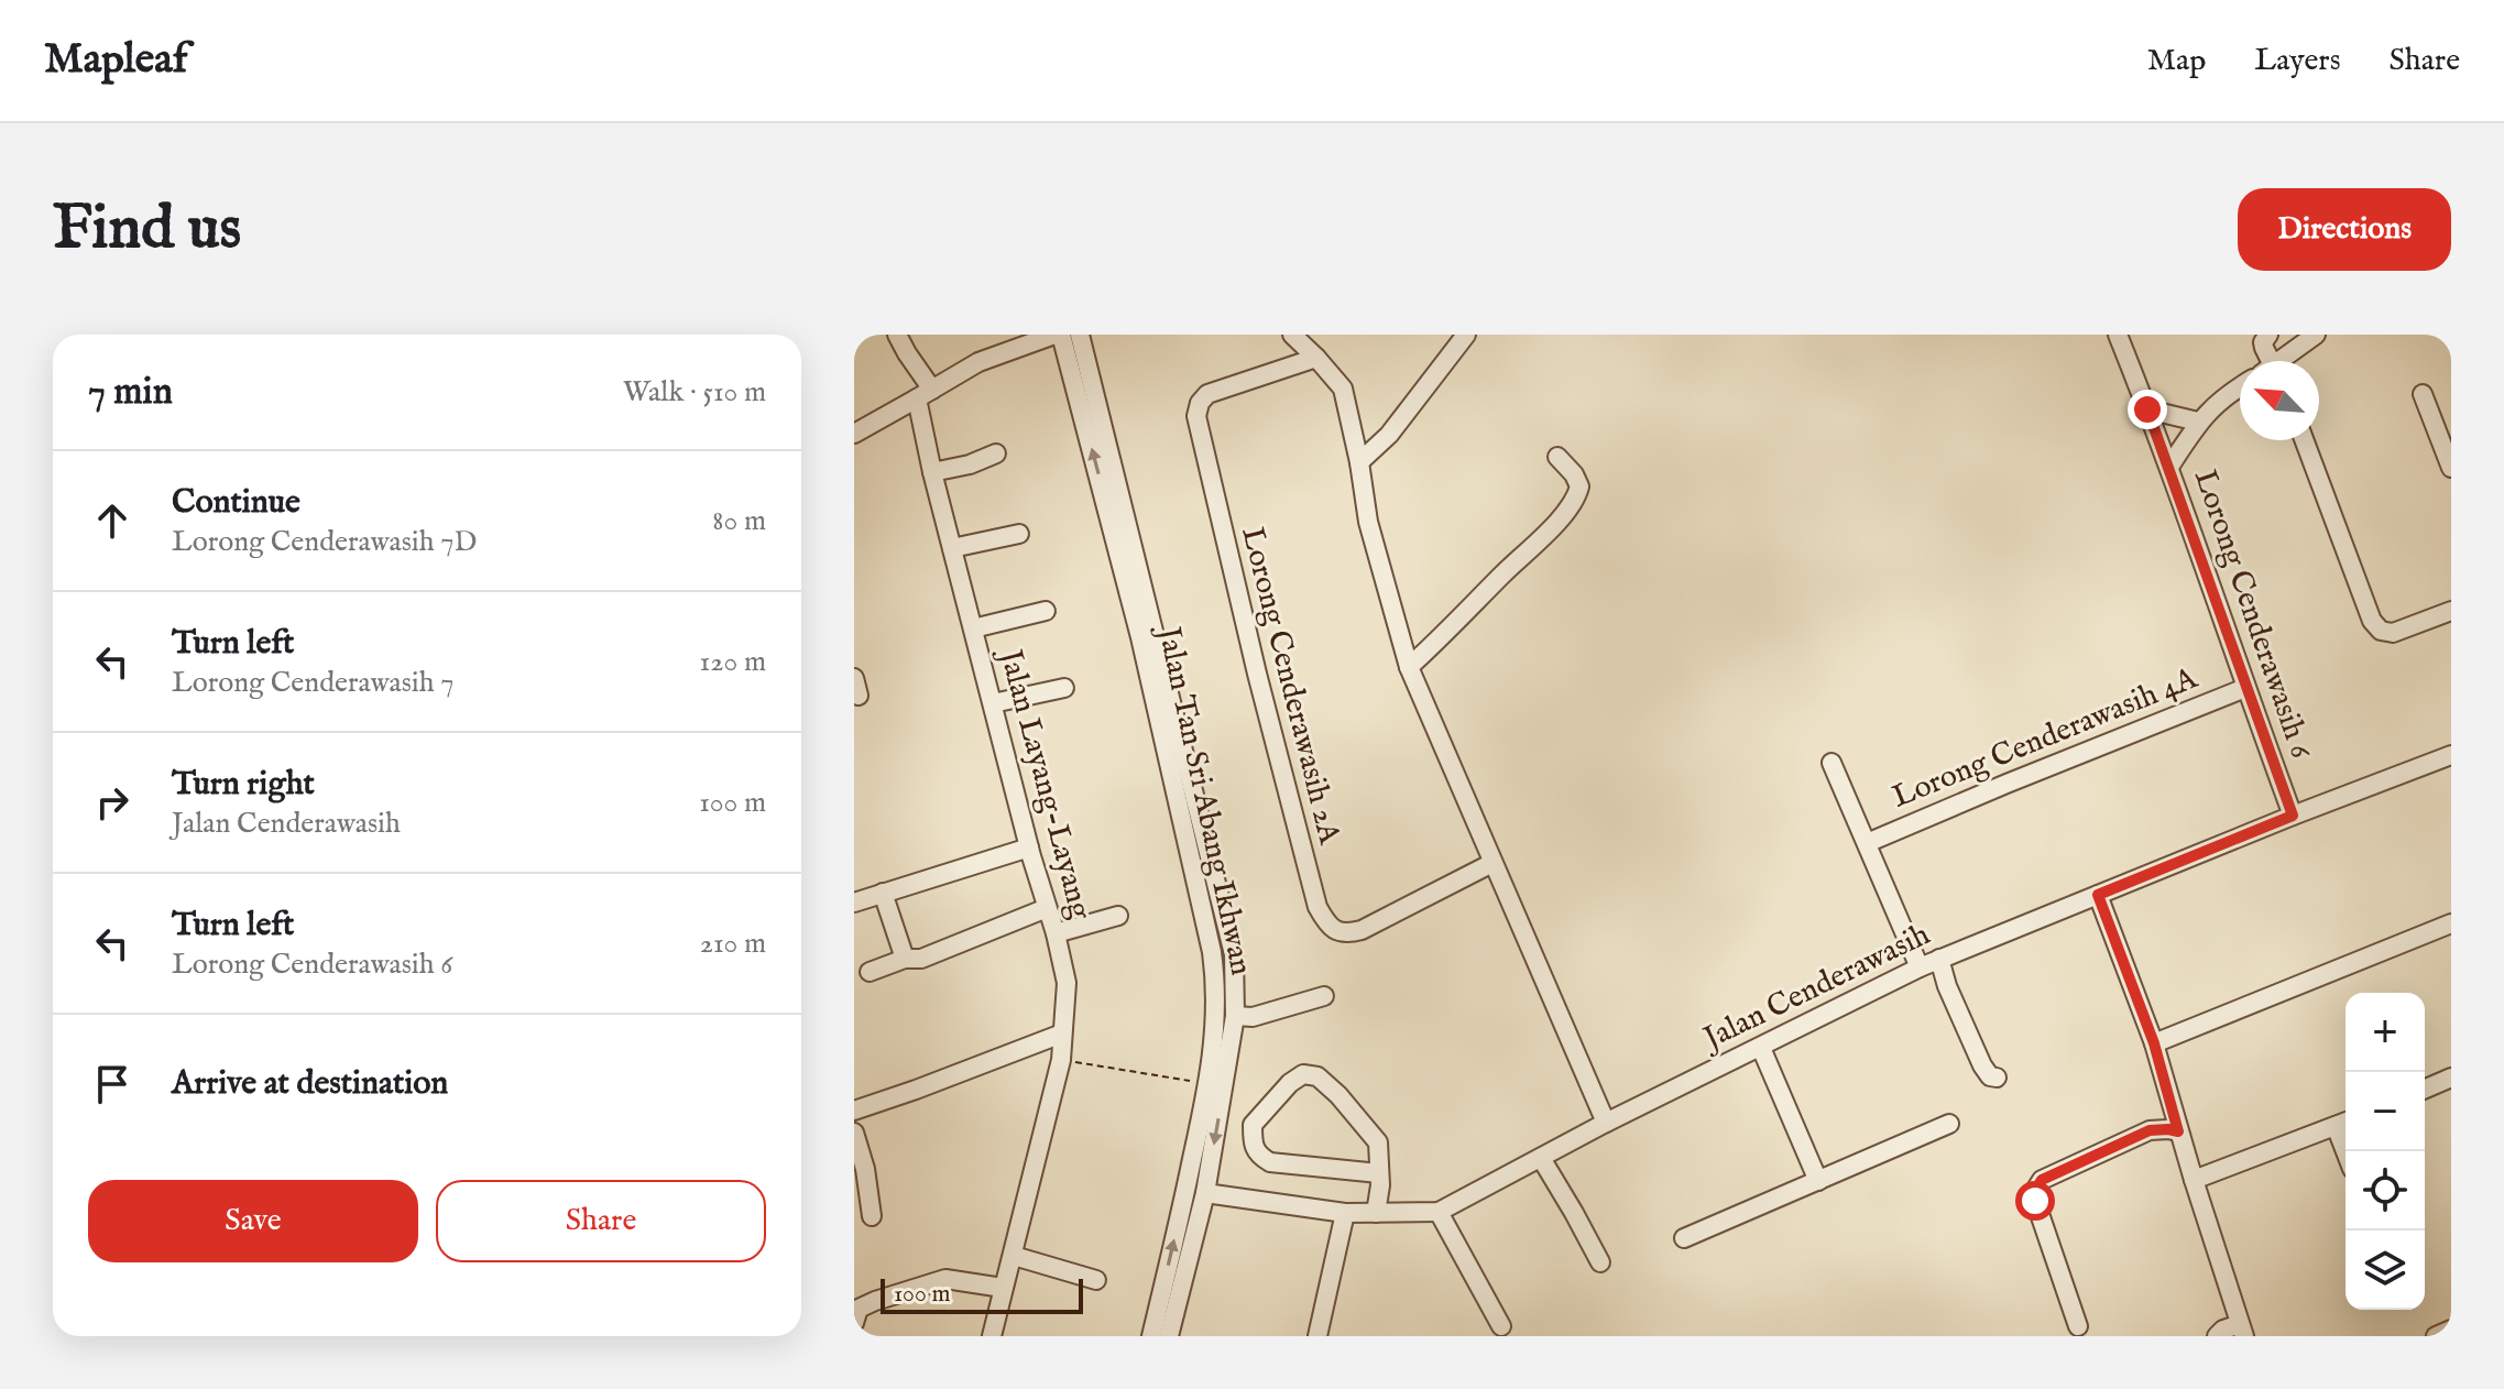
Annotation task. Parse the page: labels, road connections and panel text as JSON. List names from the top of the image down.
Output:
{
  "streets": {
    "street": [
      "Lorong Cenderawasih 6",
      "Lorong Cenderawasih 2A",
      "Lorong Cenderawasih 4A",
      "Jalan Layang-Layang",
      "Jalan Tan Sri Abang Ikhwan",
      "Jalan Cenderawasih"
    ]
  },
  "crossings": [
    ["Lorong Cenderawasih 6", "Lorong Cenderawasih 4A"],
    ["Lorong Cenderawasih 6", "Jalan Cenderawasih"],
    ["Jalan Tan Sri Abang Ikhwan", "Jalan Cenderawasih"]
  ],
  "scale_bar": "100 m",
  "north": "top left",
  "page": {
    "header": "Mapleaf",
    "nav": ["Map", "Layers", "Share"],
    "buttons": [
      "Directions",
      ["Save", "Share"]
    ],
    "title": "Find us",
    "heading": ["7 min", "Walk · 510 m"],
    "list": [
      ["Continue", "Lorong Cenderawasih 7D", "80 m"],
      ["Turn left", "Lorong Cenderawasih 7", "120 m"],
      ["Turn right", "Jalan Cenderawasih", "100 m"],
      ["Turn left", "Lorong Cenderawasih 6", "210 m"],
      "Arrive at destination"
    ],
    "map_buttons": ["+", "−"],
    "scale": "100 m"
  }
}
